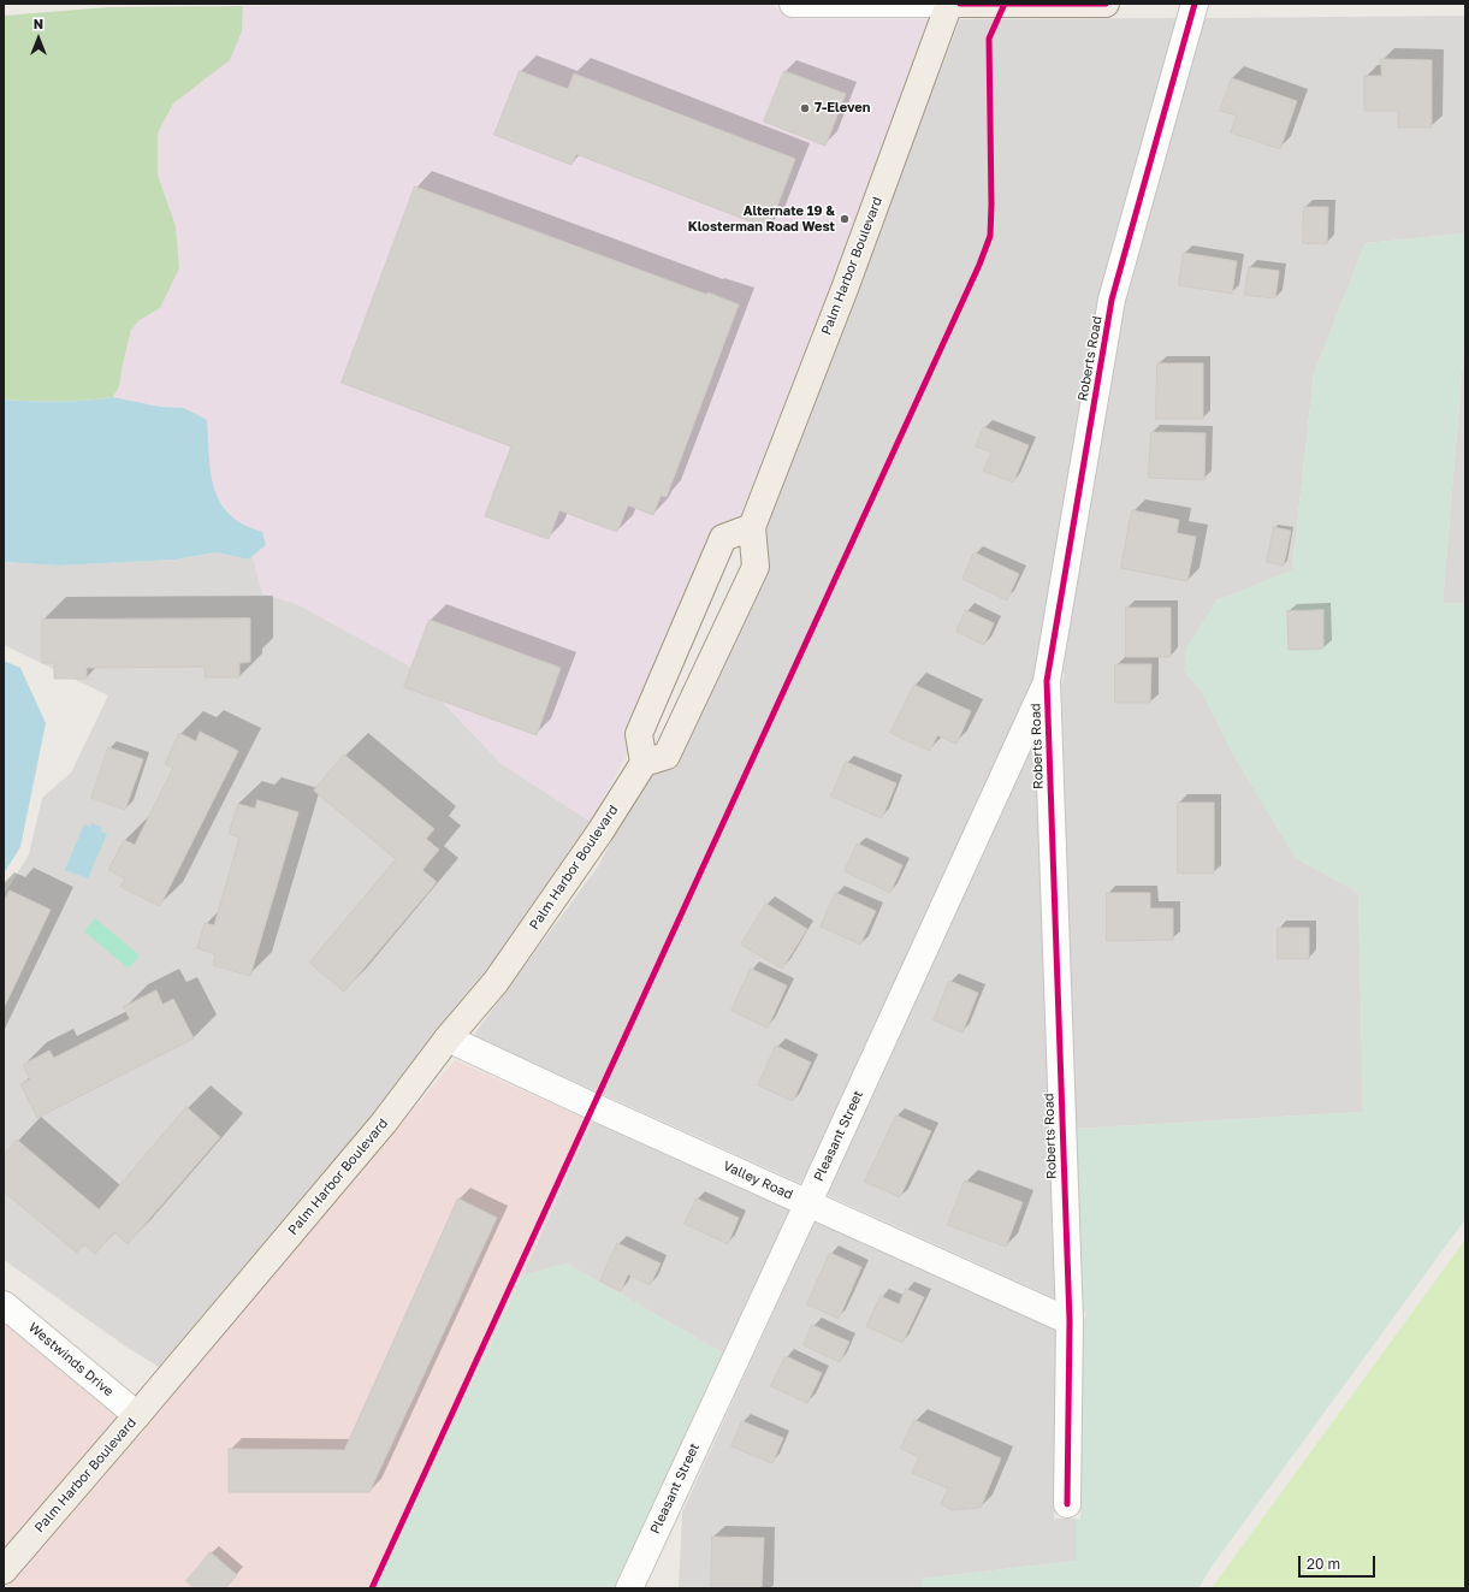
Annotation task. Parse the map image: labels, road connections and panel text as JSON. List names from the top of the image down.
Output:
{
  "streets": {
    "main road": ["Palm Harbor Boulevard"],
    "street": [
      "Roberts Road",
      "Pleasant Street",
      "Valley Road",
      "Westwinds Drive"
    ]
  },
  "crossings": [
    ["Palm Harbor Boulevard", "Valley Road"],
    ["Palm Harbor Boulevard", "Westwinds Drive"],
    ["Roberts Road", "Pleasant Street"],
    ["Roberts Road", "Valley Road"],
    ["Pleasant Street", "Valley Road"]
  ],
  "places": ["7-Eleven", "Alternate 19 & Klosterman Road West"],
  "scale_bar": "20 m",
  "north": "top"
}
